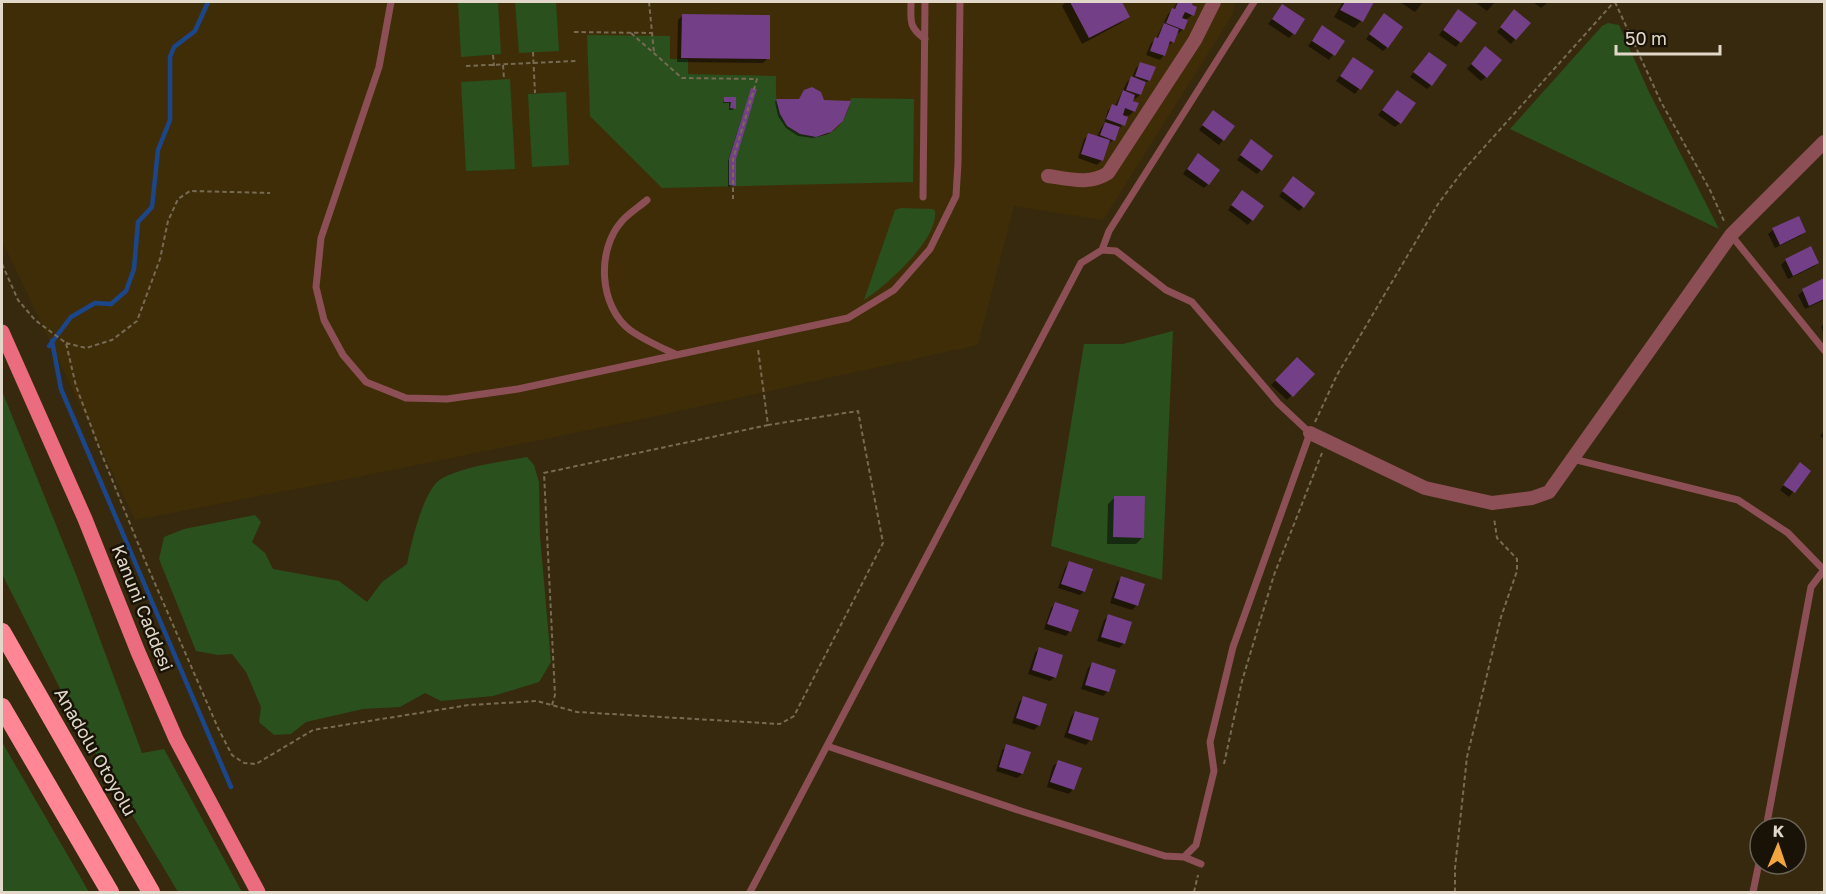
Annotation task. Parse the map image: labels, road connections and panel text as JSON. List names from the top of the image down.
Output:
{
  "streets": {
    "highway": ["Anadolu Otoyolu"],
    "main road": ["Kanuni Caddesi"]
  },
  "scale_bar": "50 m",
  "north": "top"
}
